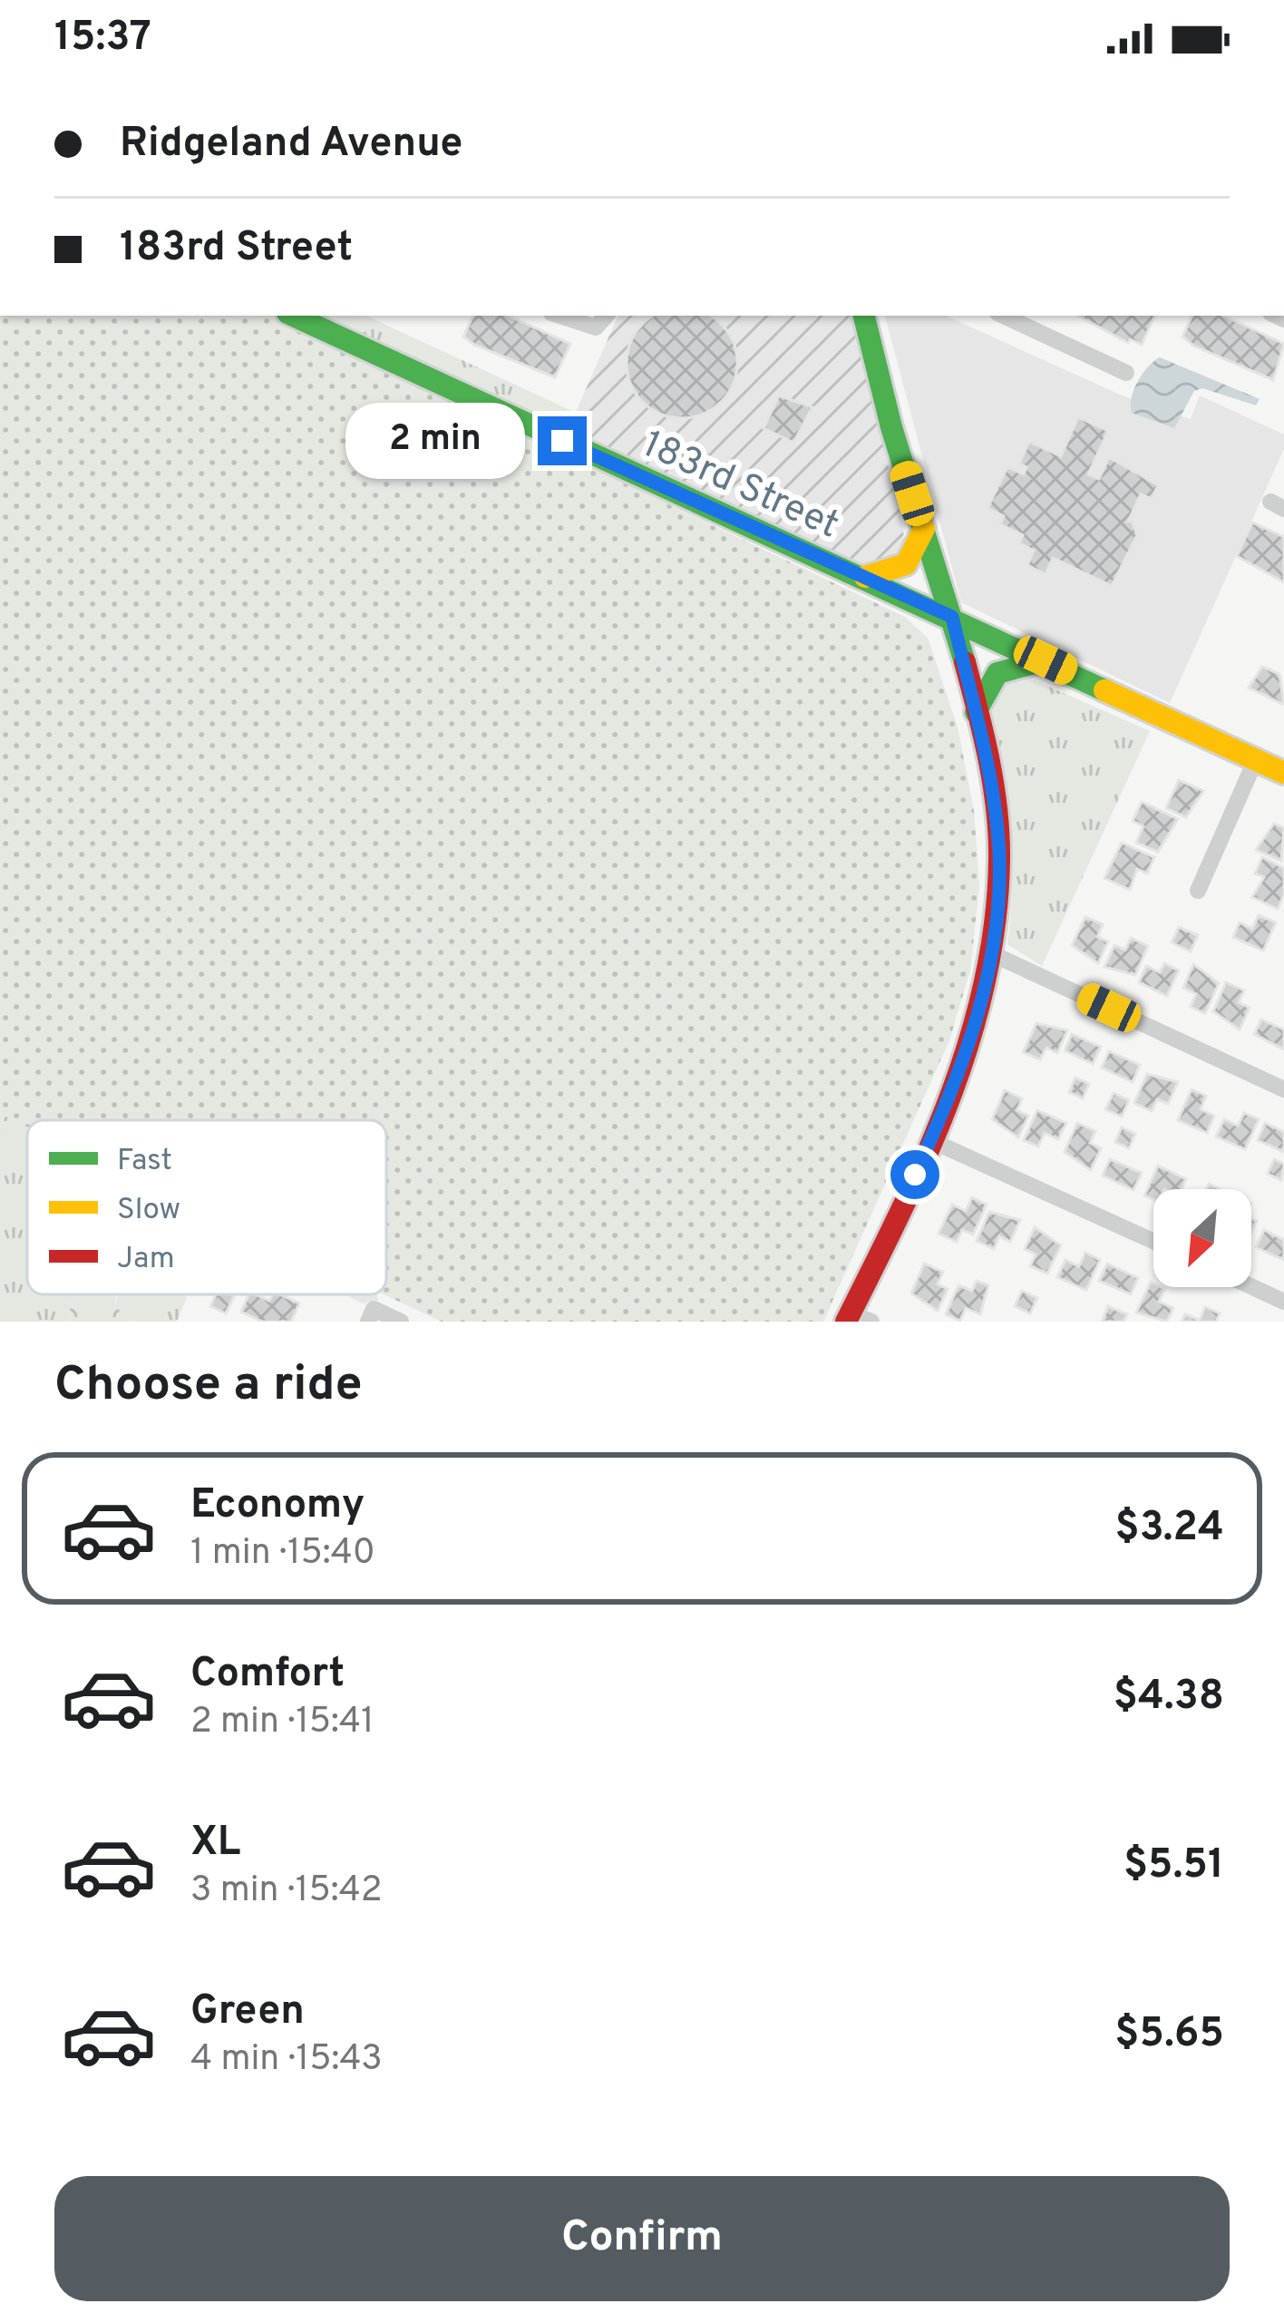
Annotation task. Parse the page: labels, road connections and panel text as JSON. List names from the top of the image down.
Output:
{
  "streets": {
    "street": ["183rd Street"]
  },
  "legend": ["Fast", "Slow", "Jam"],
  "north": "bottom left",
  "page": {
    "status": "15:37",
    "banner": ["Ridgeland Avenue", "183rd Street"],
    "bubble": "2 min",
    "heading": "Choose a ride",
    "list": [
      {
        "name": "Economy",
        "note": "1 min · 15:40",
        "value": "$3.24"
      },
      {
        "name": "Comfort",
        "note": "2 min · 15:41",
        "value": "$4.38"
      },
      {
        "name": "XL",
        "note": "3 min · 15:42",
        "value": "$5.51"
      },
      {
        "name": "Green",
        "note": "4 min · 15:43",
        "value": "$5.65"
      }
    ],
    "buttons": "Confirm"
  }
}
